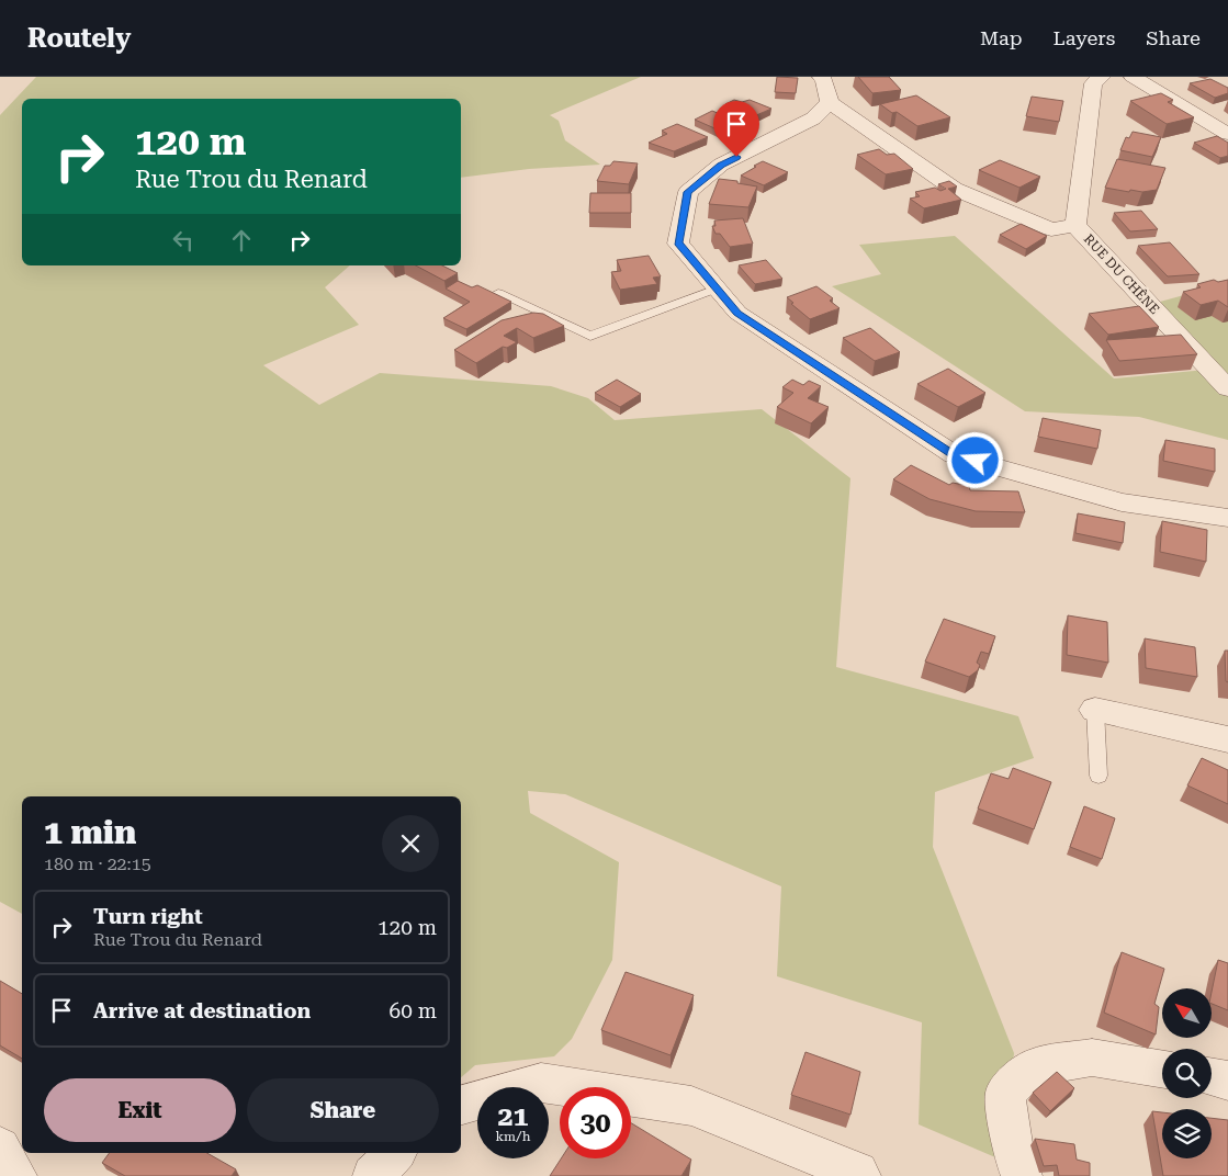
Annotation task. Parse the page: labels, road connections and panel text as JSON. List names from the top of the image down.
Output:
{
  "streets": {
    "street": ["RUE DU CHÊNE"]
  },
  "north": "top left",
  "page": {
    "header": "Routely",
    "nav": ["Map", "Layers", "Share"],
    "turn": ["120 m", "Rue Trou du Renard"],
    "heading": ["1 min", "180 m · 22:15"],
    "list": [
      {
        "name": "Turn right",
        "note": "Rue Trou du Renard",
        "value": "120 m"
      },
      {
        "name": "Arrive at destination",
        "value": "60 m"
      }
    ],
    "buttons": ["Exit", "Share"],
    "speed": "21 km/h",
    "limit": "30"
  }
}
